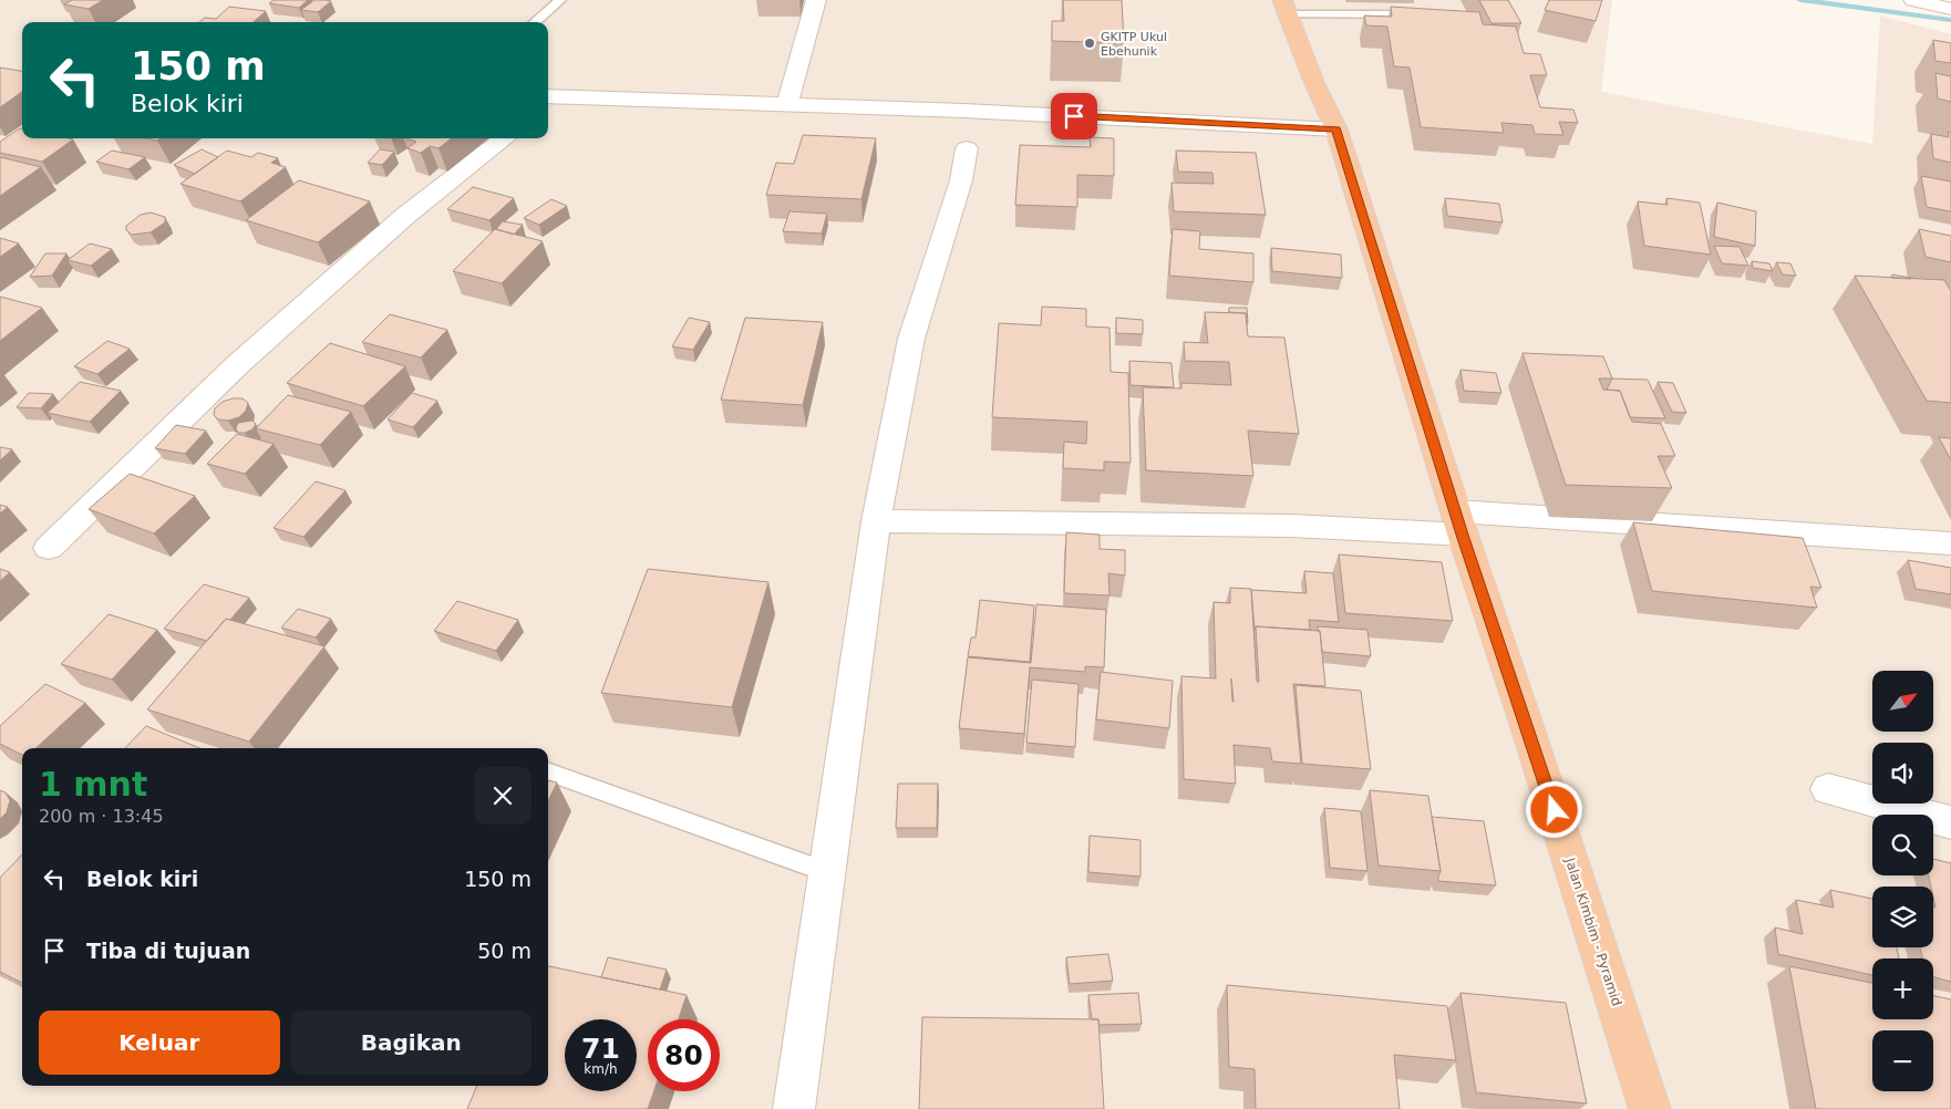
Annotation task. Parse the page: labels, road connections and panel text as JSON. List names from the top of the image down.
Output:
{
  "streets": {
    "highway": ["Jalan Kimbim - Pyramid"]
  },
  "places": ["GKITP Ukul Ebehunik"],
  "north": "top right",
  "page": {
    "turn": ["150 m", "Belok kiri"],
    "map_buttons": ["+", "−"],
    "heading": ["1 mnt", "200 m · 13:45"],
    "list": [
      {
        "name": "Belok kiri",
        "value": "150 m"
      },
      {
        "name": "Tiba di tujuan",
        "value": "50 m"
      }
    ],
    "buttons": ["Keluar", "Bagikan"],
    "speed": "71 km/h",
    "limit": "80"
  }
}
